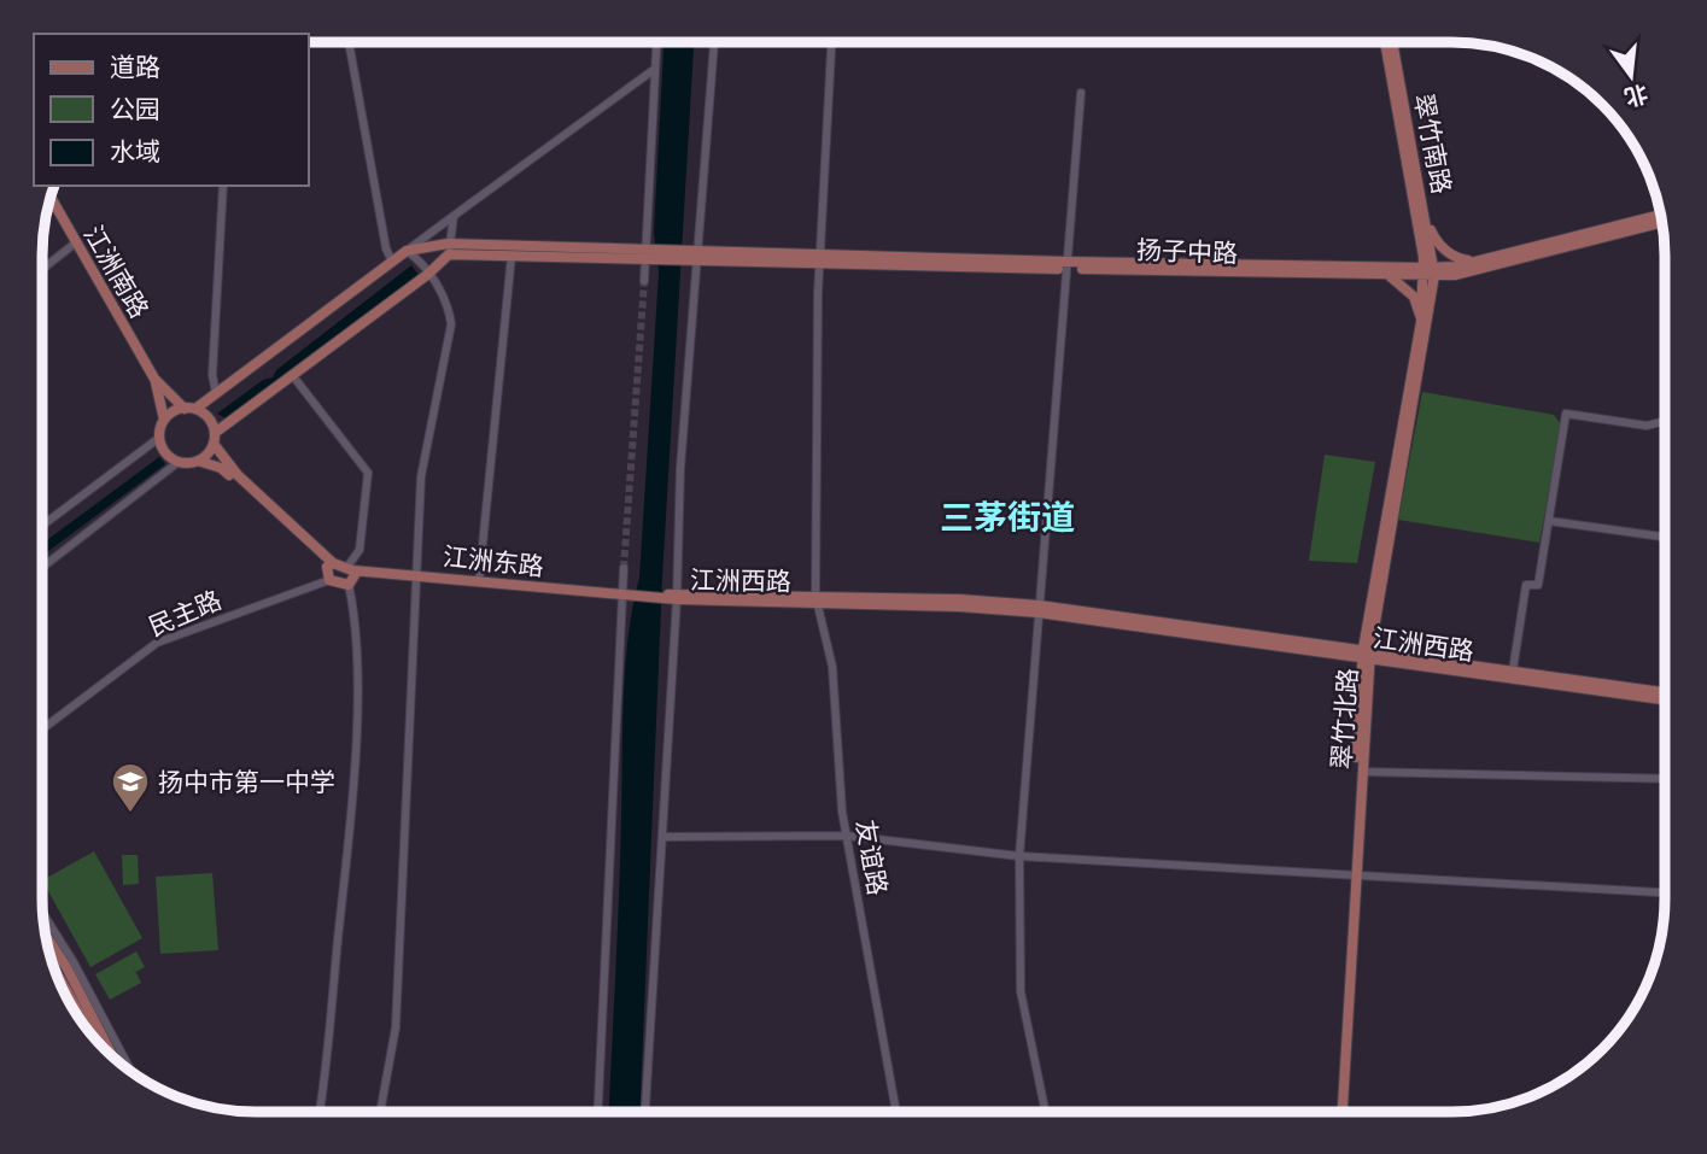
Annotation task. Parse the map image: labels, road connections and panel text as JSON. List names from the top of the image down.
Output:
{
  "streets": {
    "main road": [
      "翠竹南路",
      "扬子中路",
      "江洲南路",
      "江洲东路",
      "江洲西路",
      "翠竹北路"
    ],
    "street": ["民主路", "友谊路"]
  },
  "crossings": [
    ["翠竹南路", "扬子中路"],
    ["翠竹南路", "翠竹北路"],
    ["扬子中路", "翠竹北路"],
    ["扬子中路", "友谊路"],
    ["江洲东路", "江洲西路"],
    ["江洲西路", "翠竹北路"],
    ["江洲西路", "友谊路"]
  ],
  "districts": ["三茅街道"],
  "places": {
    "school or university": ["扬中市第一中学"]
  },
  "legend": ["道路", "公园", "水域"],
  "north": "bottom"
}
